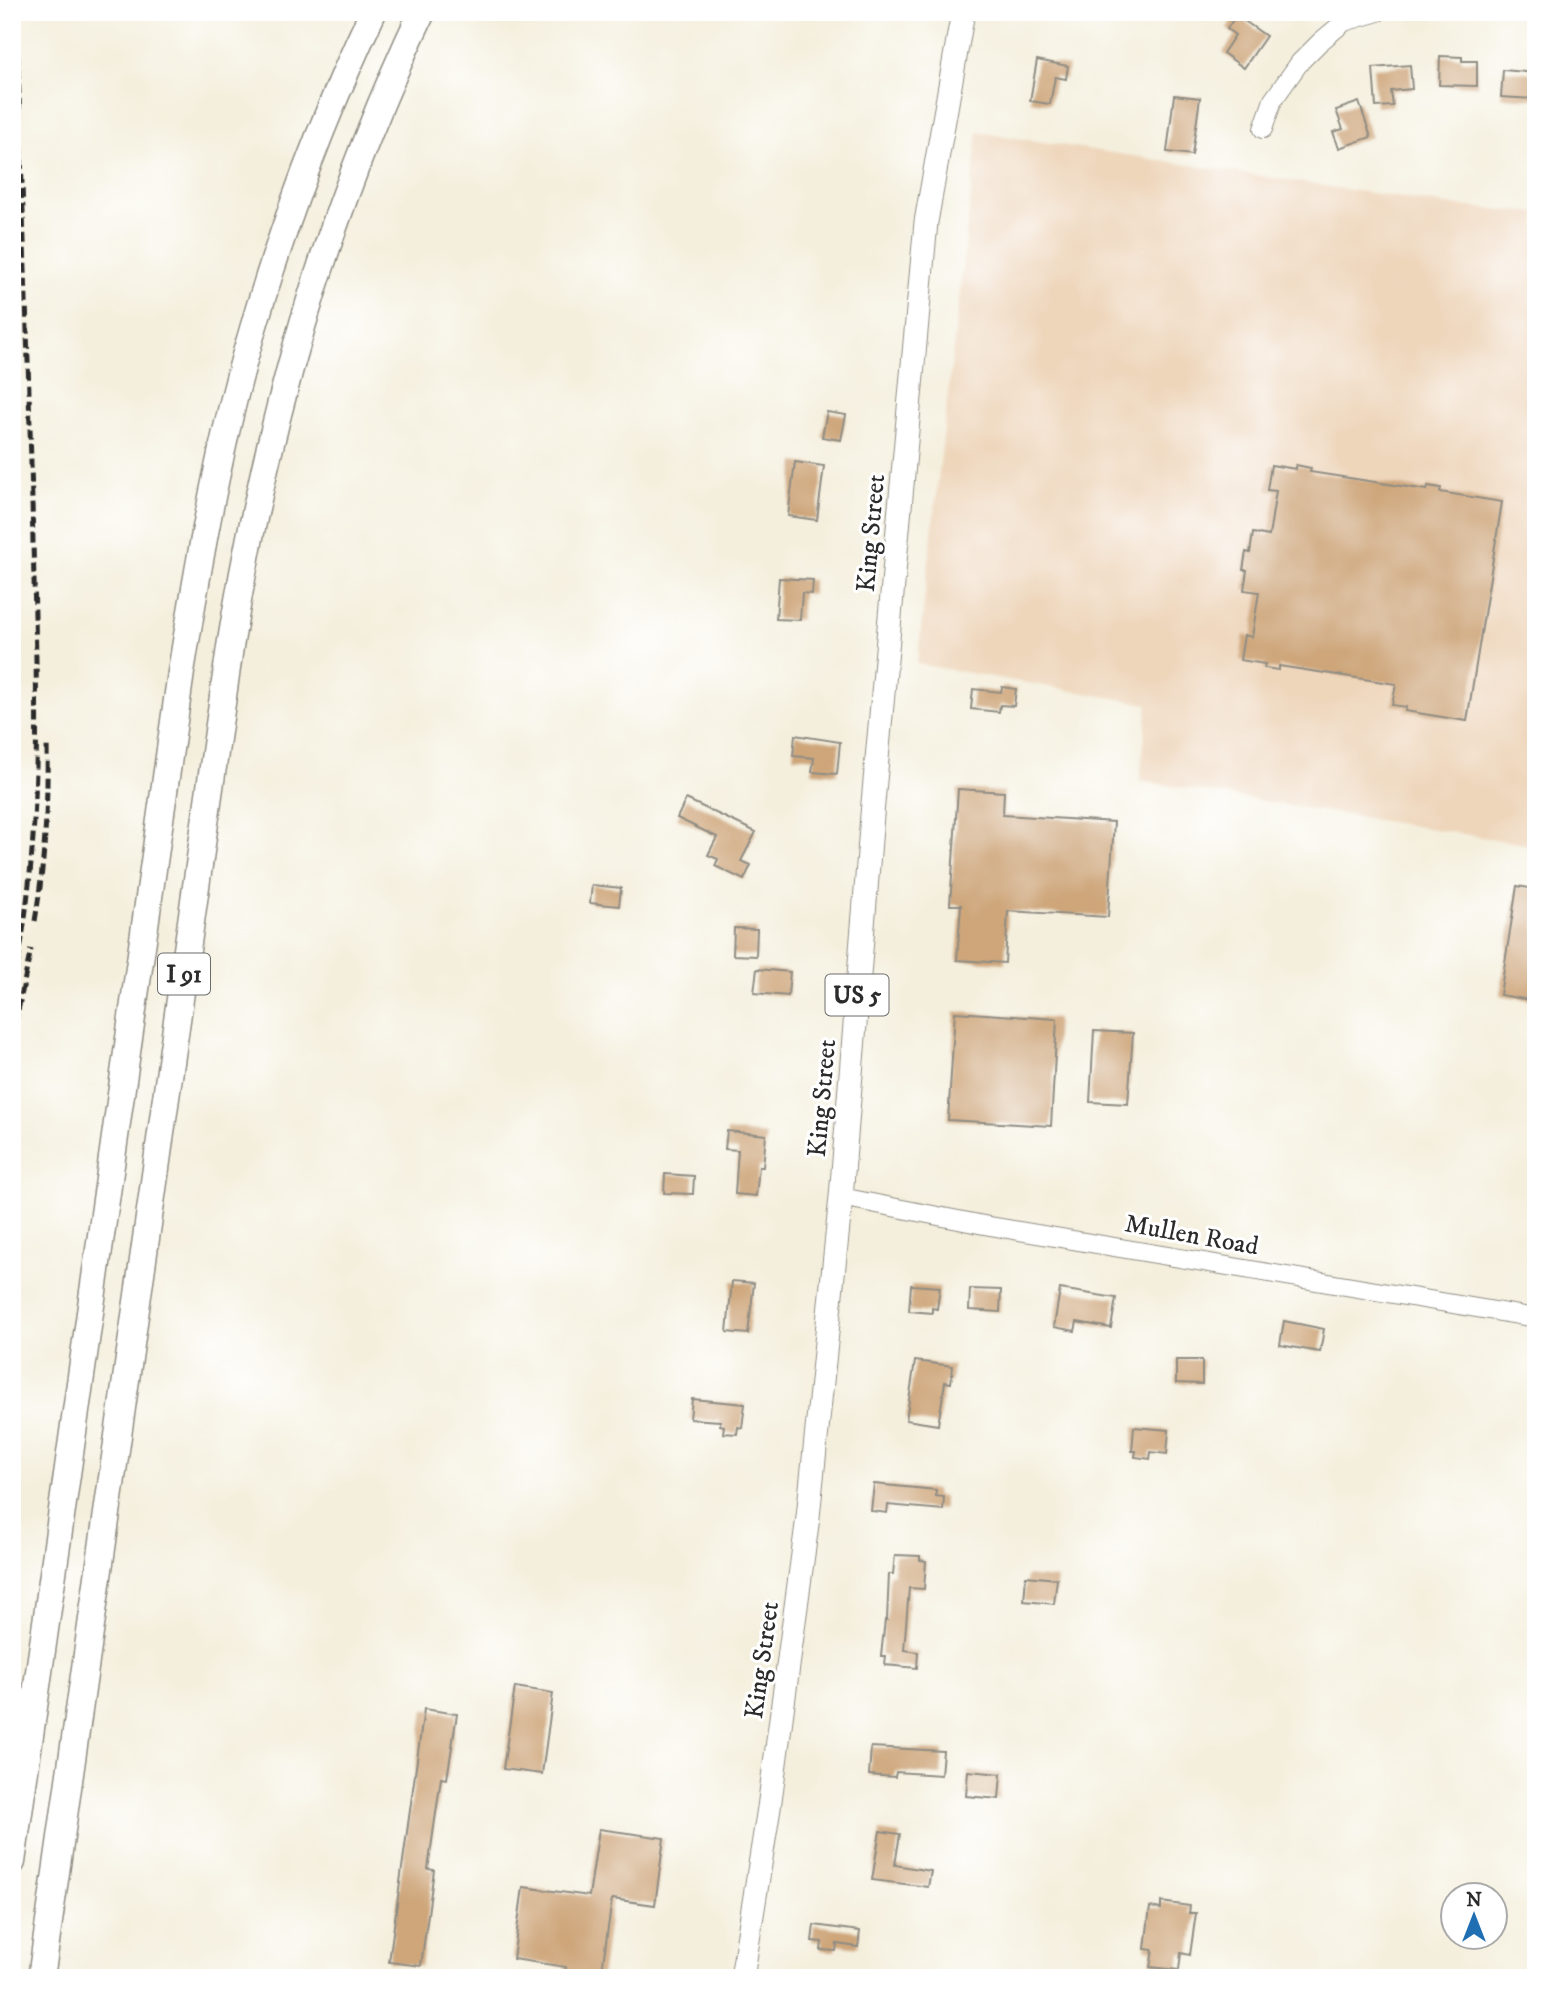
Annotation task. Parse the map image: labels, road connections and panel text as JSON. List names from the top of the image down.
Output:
{
  "streets": {
    "highway": ["I 91"],
    "main road": ["King Street", "US 5"],
    "street": ["Mullen Road"]
  },
  "crossings": [
    ["King Street", "Mullen Road"]
  ],
  "north": "top"
}
